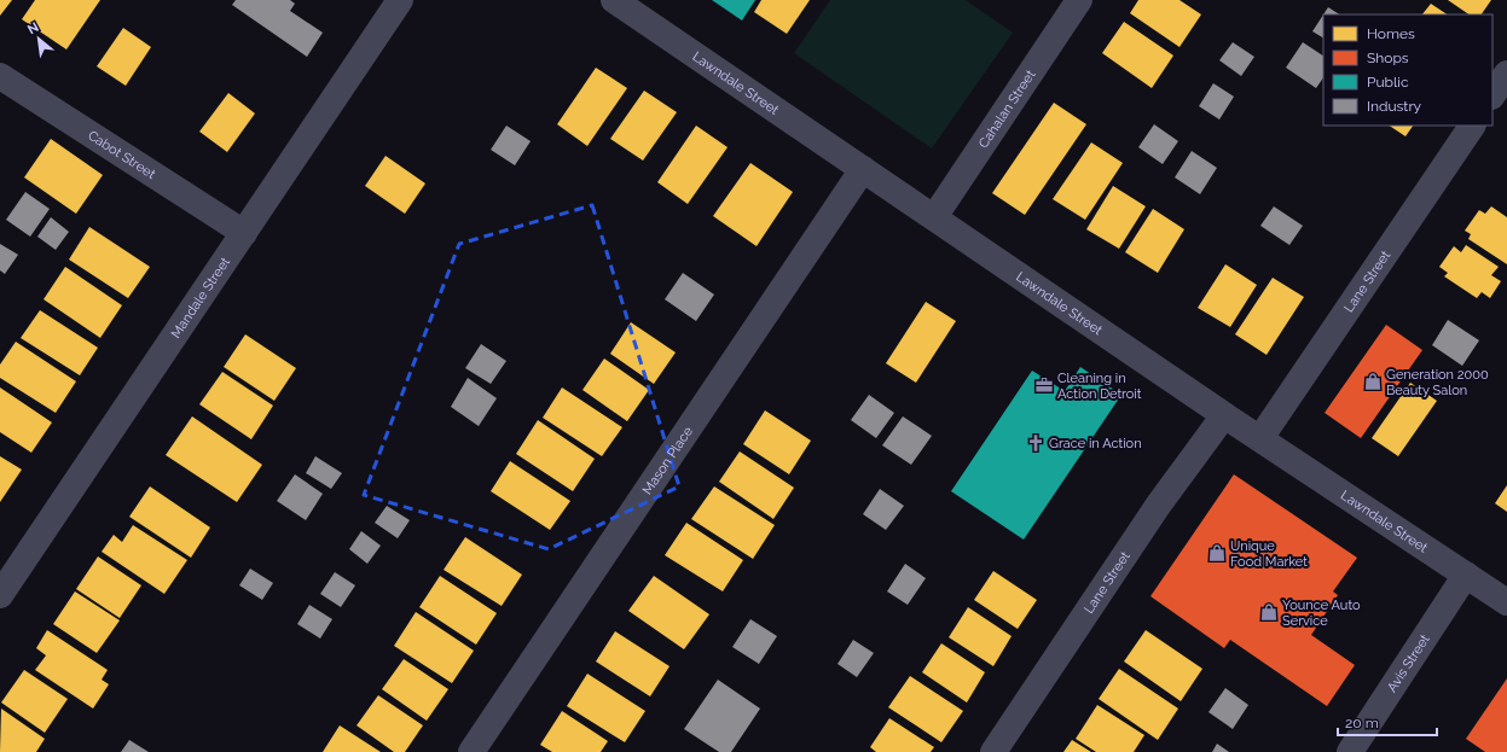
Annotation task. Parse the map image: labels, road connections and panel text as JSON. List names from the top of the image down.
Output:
{
  "streets": {
    "street": [
      "Lawndale Street",
      "Cahalan Street",
      "Cabot Street",
      "Lane Street",
      "Mandale Street",
      "Mason Place",
      "Avis Street"
    ]
  },
  "crossings": [
    ["Lawndale Street", "Cahalan Street"],
    ["Lawndale Street", "Lane Street"],
    ["Lawndale Street", "Mason Place"],
    ["Lawndale Street", "Avis Street"],
    ["Cabot Street", "Mandale Street"]
  ],
  "places": {
    "shop": ["Generation 2000 Beauty Salon", "Unique Food Market", "Younce Auto Service"],
    "office": ["Cleaning in Action Detroit"],
    "church": ["Grace in Action"]
  },
  "legend": [
    "Homes",
    "Shops",
    "Public",
    "Industry"
  ],
  "scale_bar": "20 m",
  "north": "top left"
}
